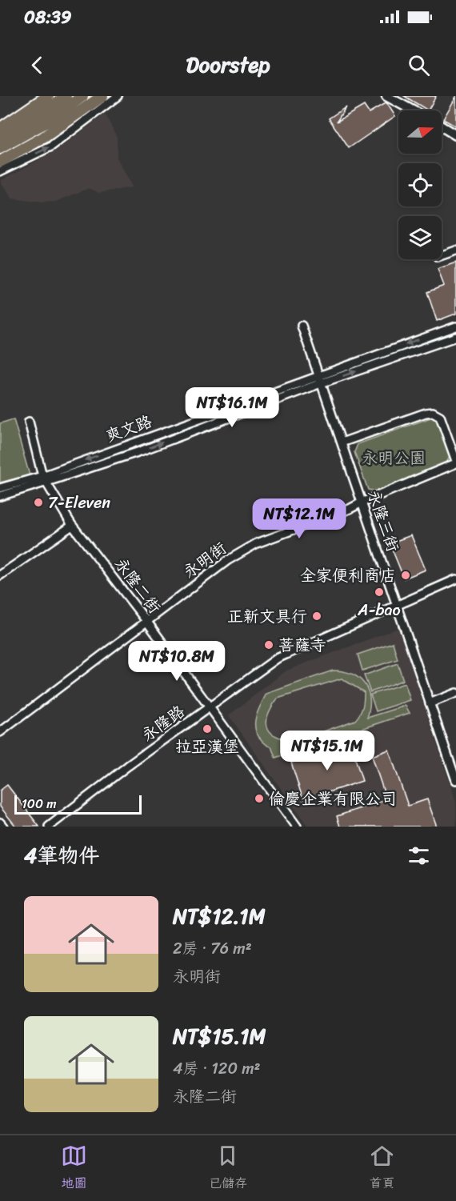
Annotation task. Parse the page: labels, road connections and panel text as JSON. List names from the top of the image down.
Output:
{
  "streets": {
    "street": [
      "爽文路",
      "永隆三街",
      "永明街",
      "永隆二街",
      "永隆路"
    ]
  },
  "crossings": [
    ["爽文路", "永隆三街"],
    ["爽文路", "永隆二街"],
    ["永隆三街", "永明街"],
    ["永隆三街", "永隆路"],
    ["永明街", "永隆二街"],
    ["永隆二街", "永隆路"]
  ],
  "parks": ["永明公園"],
  "places": [
    "7-Eleven",
    "全家便利商店",
    "A-bao",
    "正新文具行",
    "菩薩寺",
    "拉亞漢堡",
    "倫慶企業有限公司"
  ],
  "scale_bar": "100 m",
  "north": "right",
  "page": {
    "status": "08:39",
    "header": "Doorstep",
    "price": [
      "NT$16.1M",
      "NT$12.1M",
      "NT$10.8M",
      "NT$15.1M"
    ],
    "scale": "100 m",
    "heading": "4筆物件",
    "list": [
      {
        "name": "NT$12.1M",
        "note": "2房 · 76 m² · 永明街"
      },
      {
        "name": "NT$15.1M",
        "note": "4房 · 120 m² · 永隆二街"
      }
    ],
    "tabs": ["地圖", "已儲存", "首頁"]
  }
}
